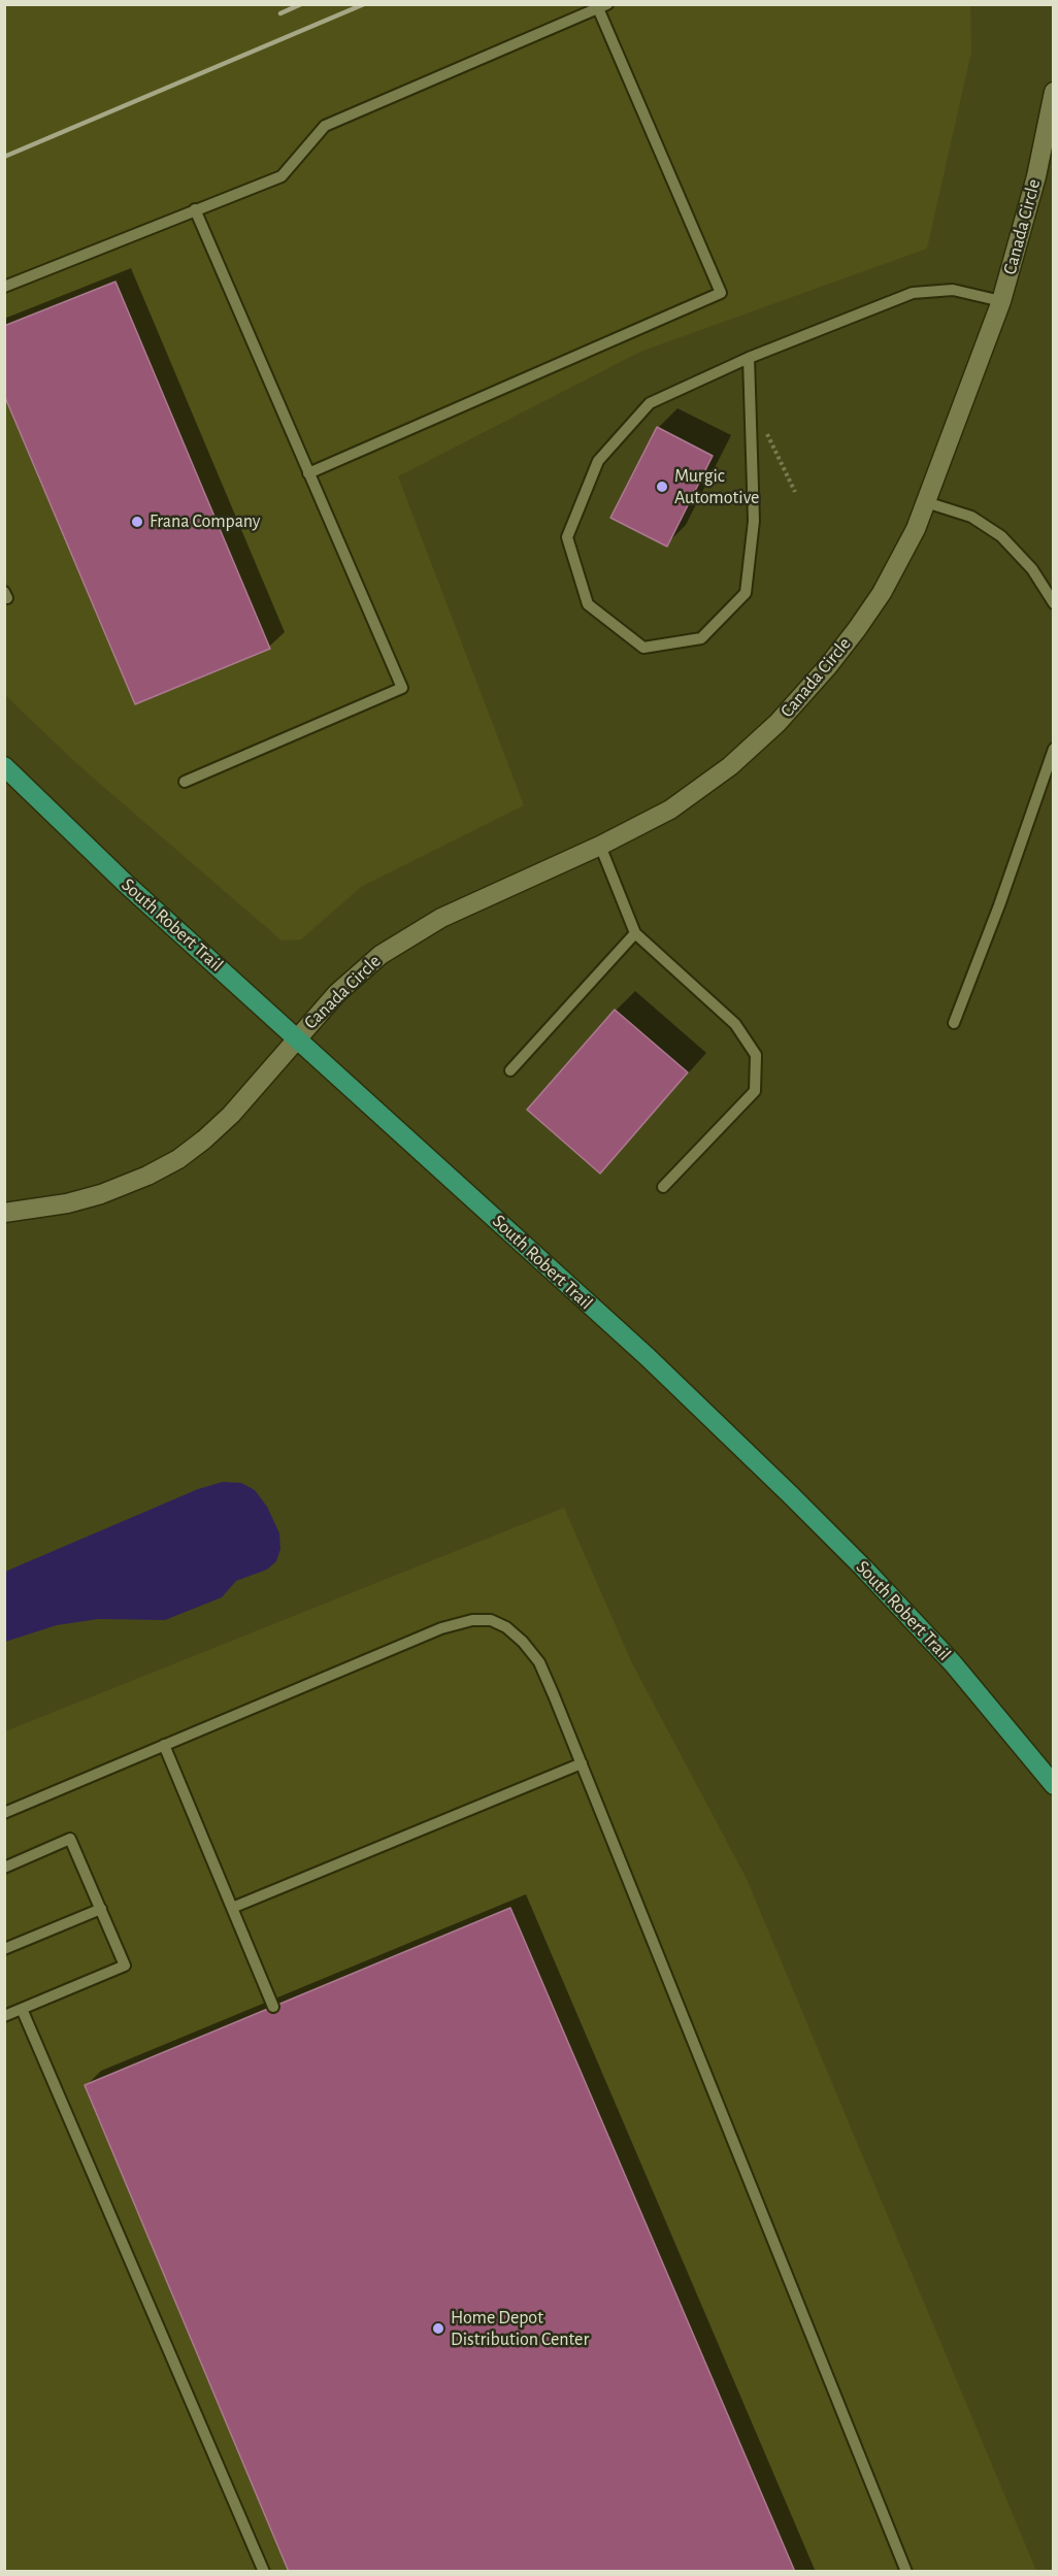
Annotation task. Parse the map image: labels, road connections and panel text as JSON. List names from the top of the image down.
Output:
{
  "streets": {
    "main road": ["South Robert Trail"],
    "street": ["Canada Circle"]
  },
  "crossings": [
    ["Canada Circle", "South Robert Trail"]
  ],
  "places": ["Murgic Automotive", "Frana Company", "Home Depot Distribution Center"]
}
